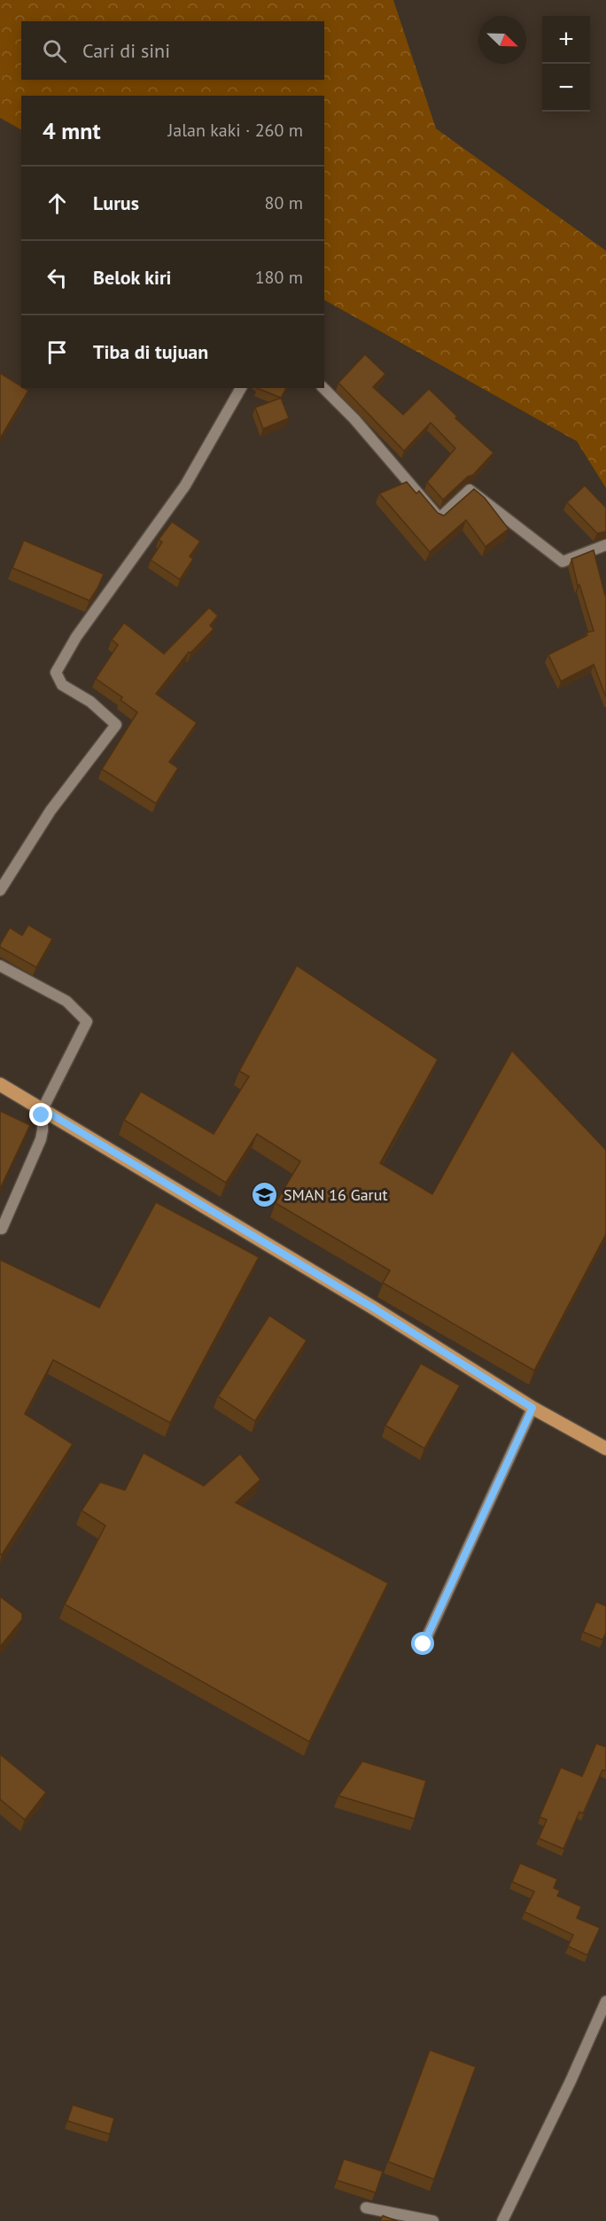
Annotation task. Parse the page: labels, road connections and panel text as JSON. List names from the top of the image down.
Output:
{
  "places": {
    "school or university": ["SMAN 16 Garut"]
  },
  "north": "bottom right",
  "page": {
    "map_buttons": ["+", "−"],
    "search": "Cari di sini",
    "heading": ["4 mnt", "Jalan kaki · 260 m"],
    "list": [
      ["Lurus", "80 m"],
      ["Belok kiri", "180 m"],
      "Tiba di tujuan"
    ]
  }
}
